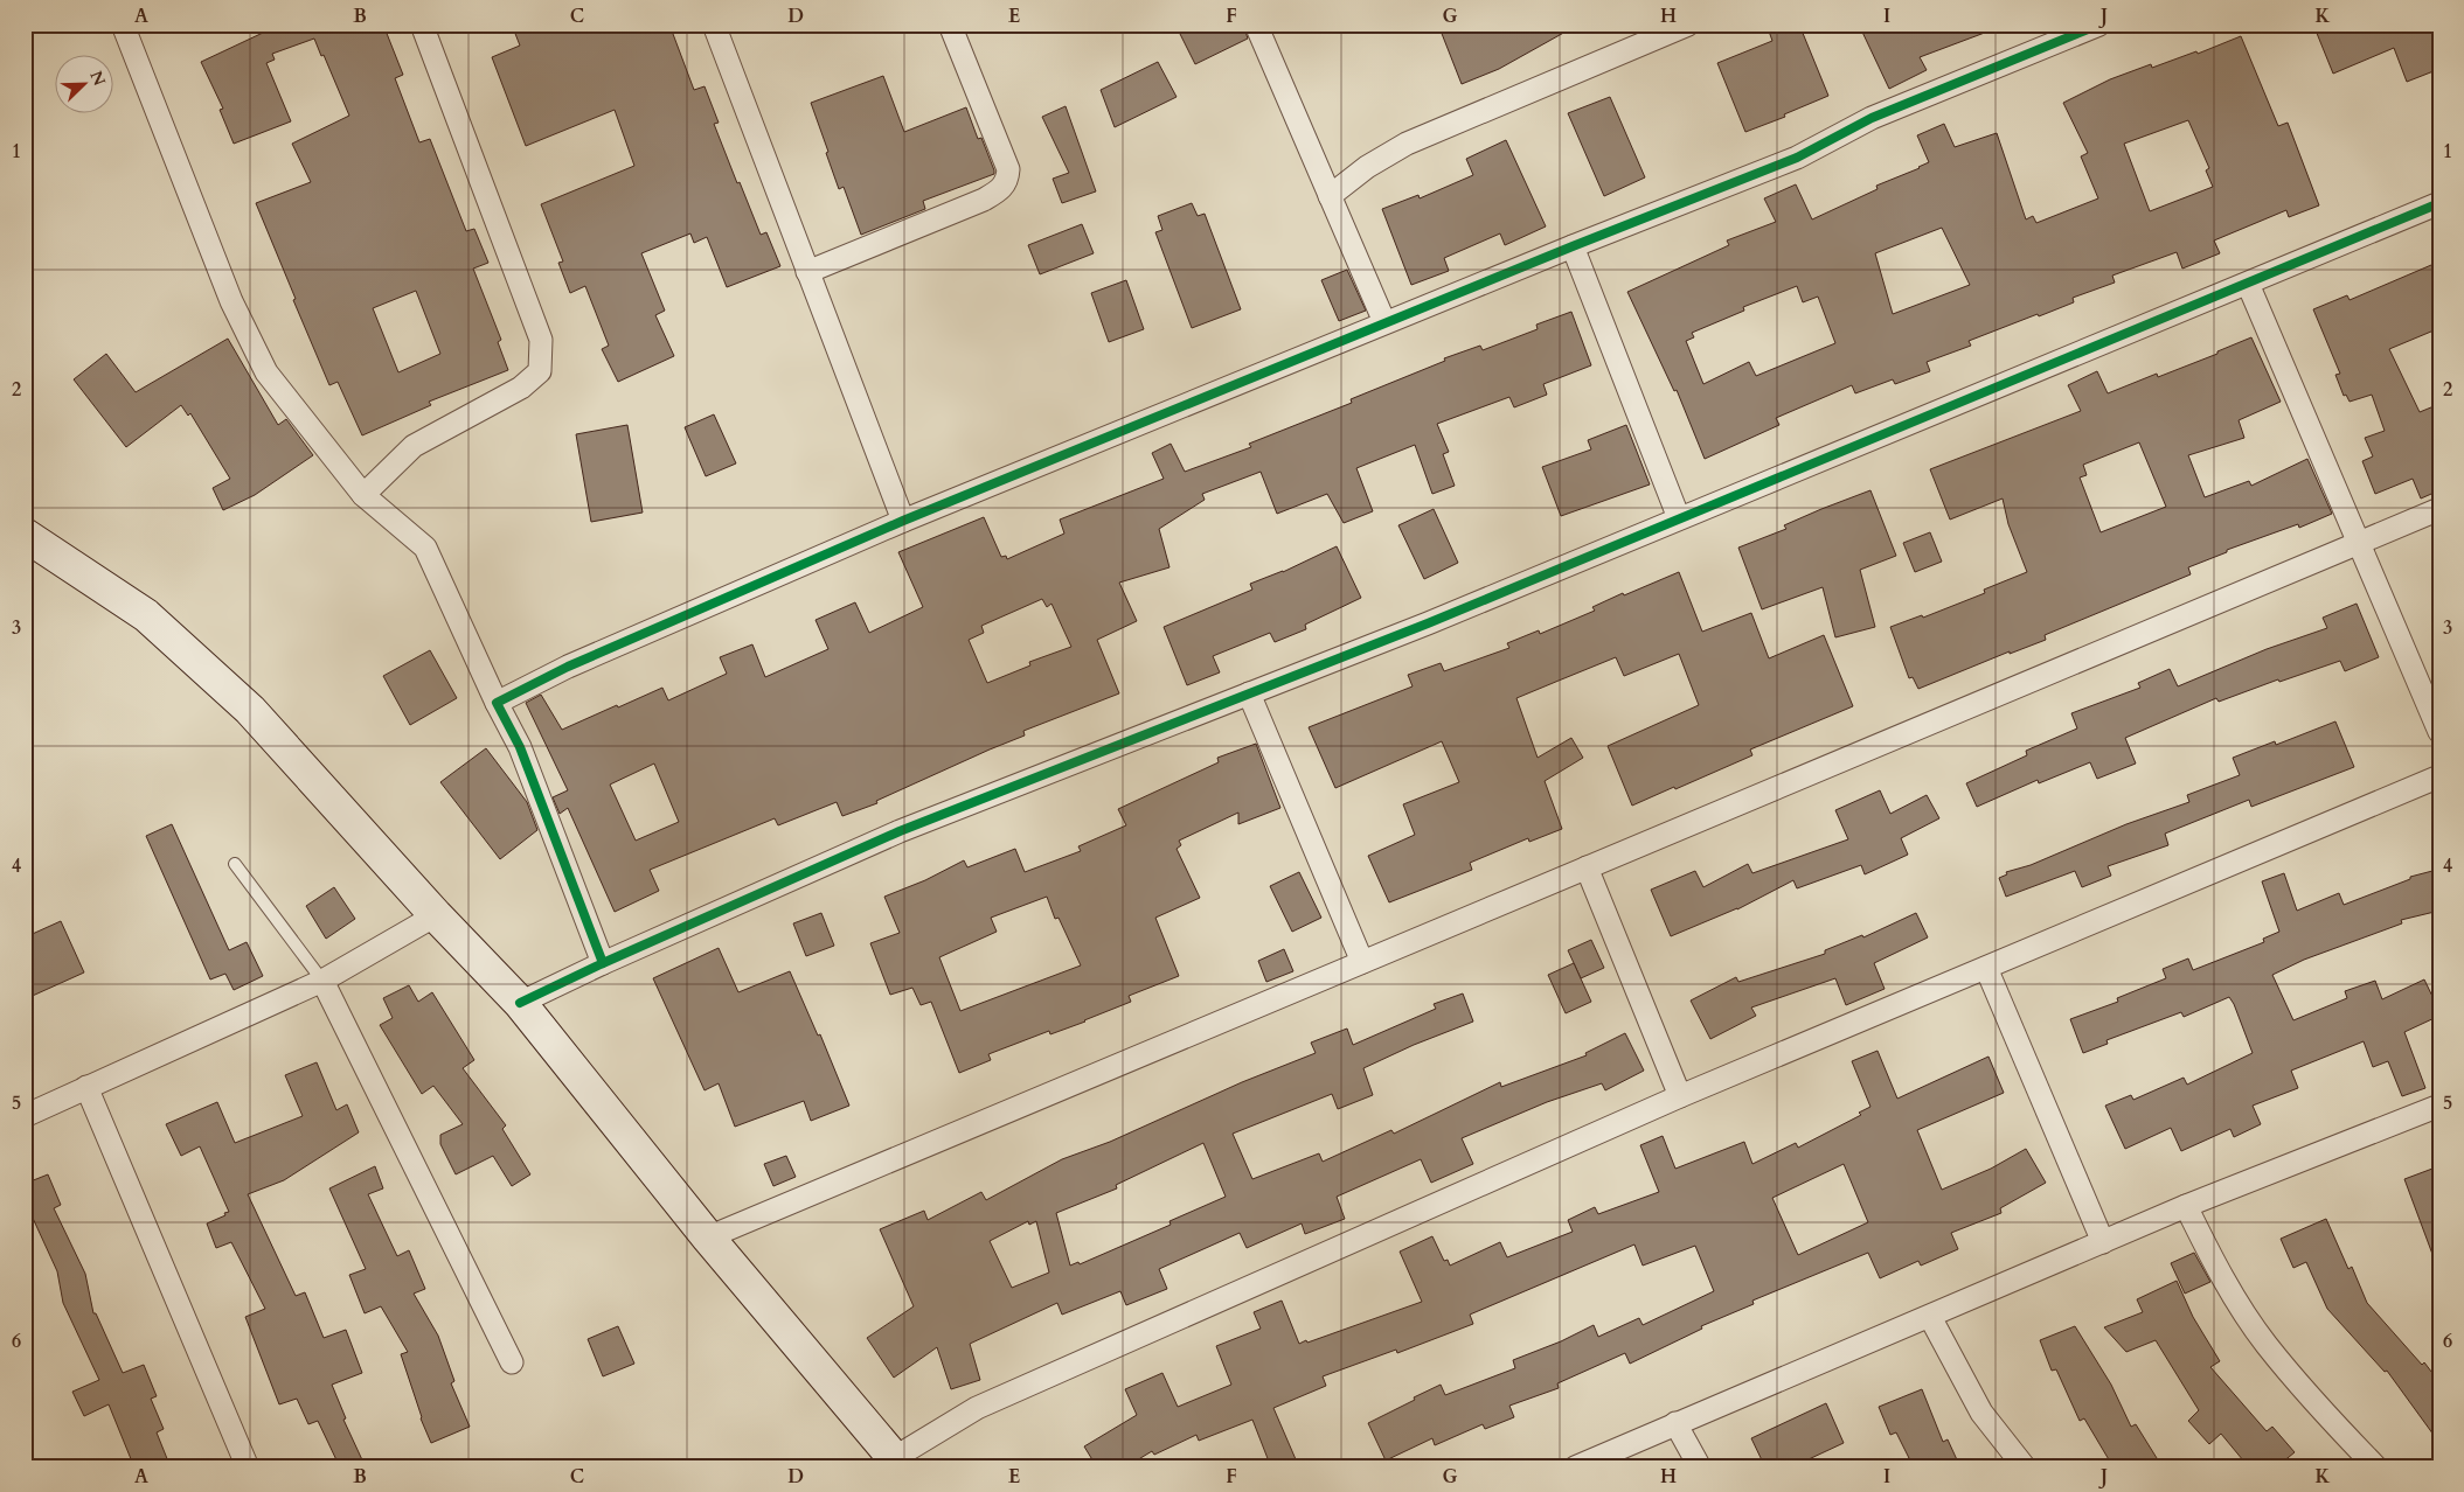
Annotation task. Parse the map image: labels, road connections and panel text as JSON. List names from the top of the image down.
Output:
{
  "north": "top right",
  "grid": {
    "columns": [
      "A",
      "B",
      "C",
      "D",
      "E",
      "F",
      "G",
      "H",
      "I",
      "J",
      "K"
    ],
    "rows": [
      "1",
      "2",
      "3",
      "4",
      "5",
      "6"
    ]
  }
}
